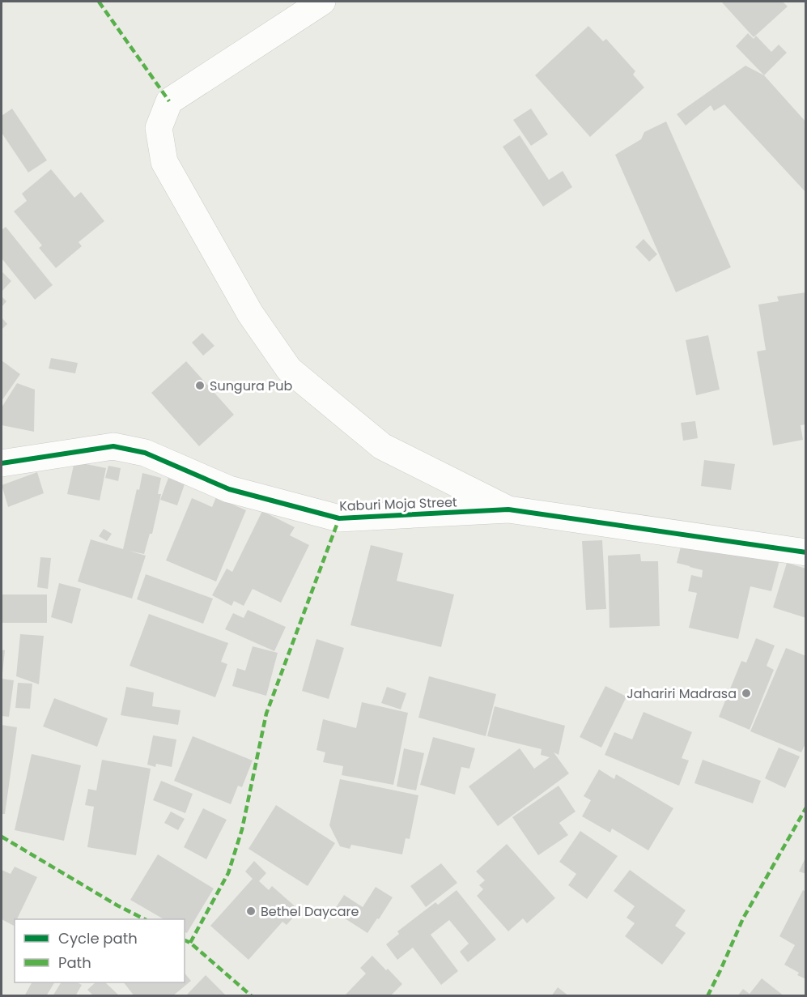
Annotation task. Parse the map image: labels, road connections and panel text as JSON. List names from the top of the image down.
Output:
{
  "streets": {
    "street": ["Kaburi Moja Street"]
  },
  "places": ["Sungura Pub", "Jahariri Madrasa", "Bethel Daycare"],
  "legend": ["Cycle path", "Path"]
}
